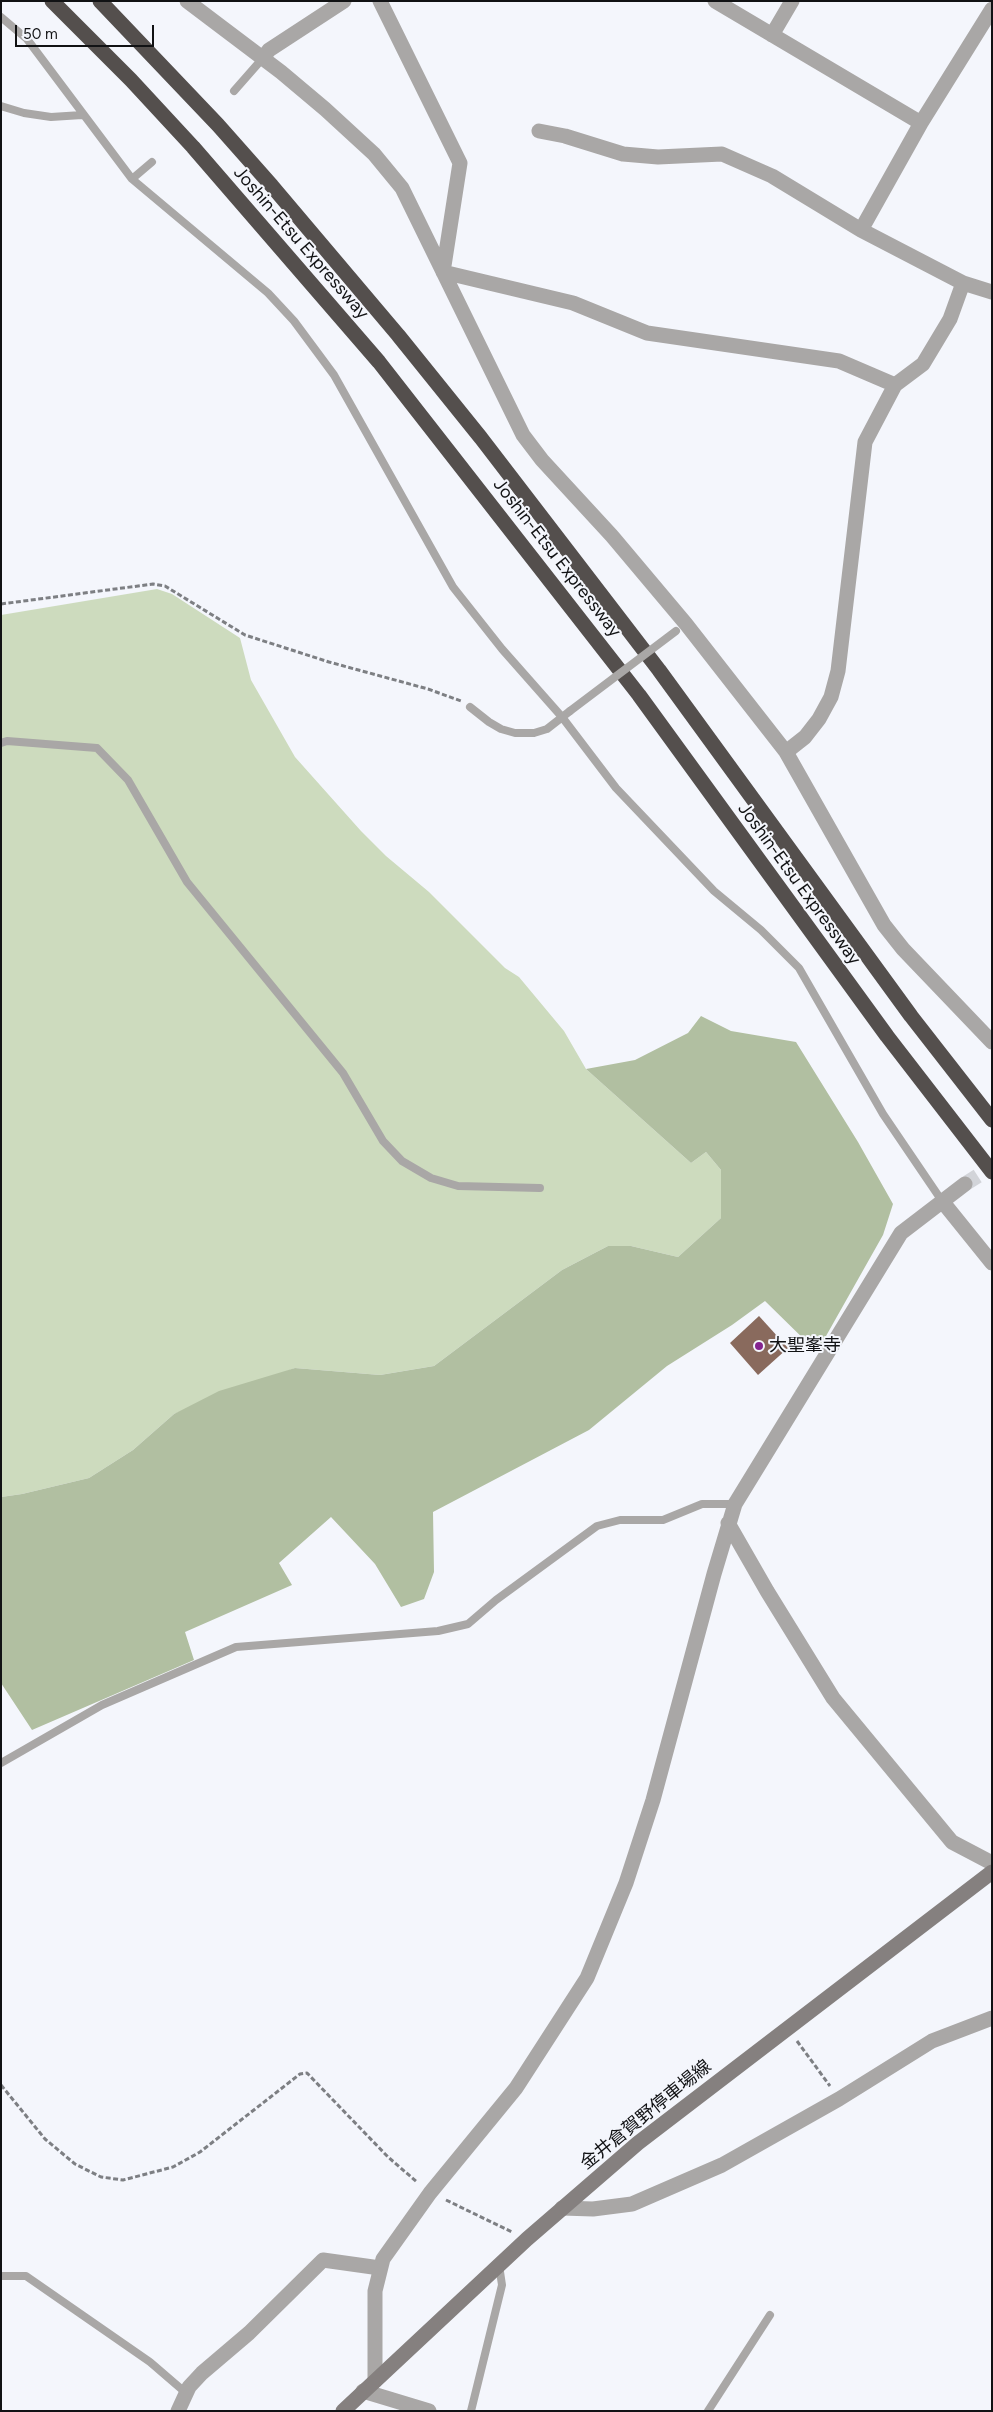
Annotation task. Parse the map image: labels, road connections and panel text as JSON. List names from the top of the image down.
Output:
{
  "streets": {
    "highway": ["Joshin-Etsu Expressway"],
    "main road": ["金井倉賀野停車場線"]
  },
  "places": ["大聖峯寺"],
  "scale_bar": "50 m"
}
